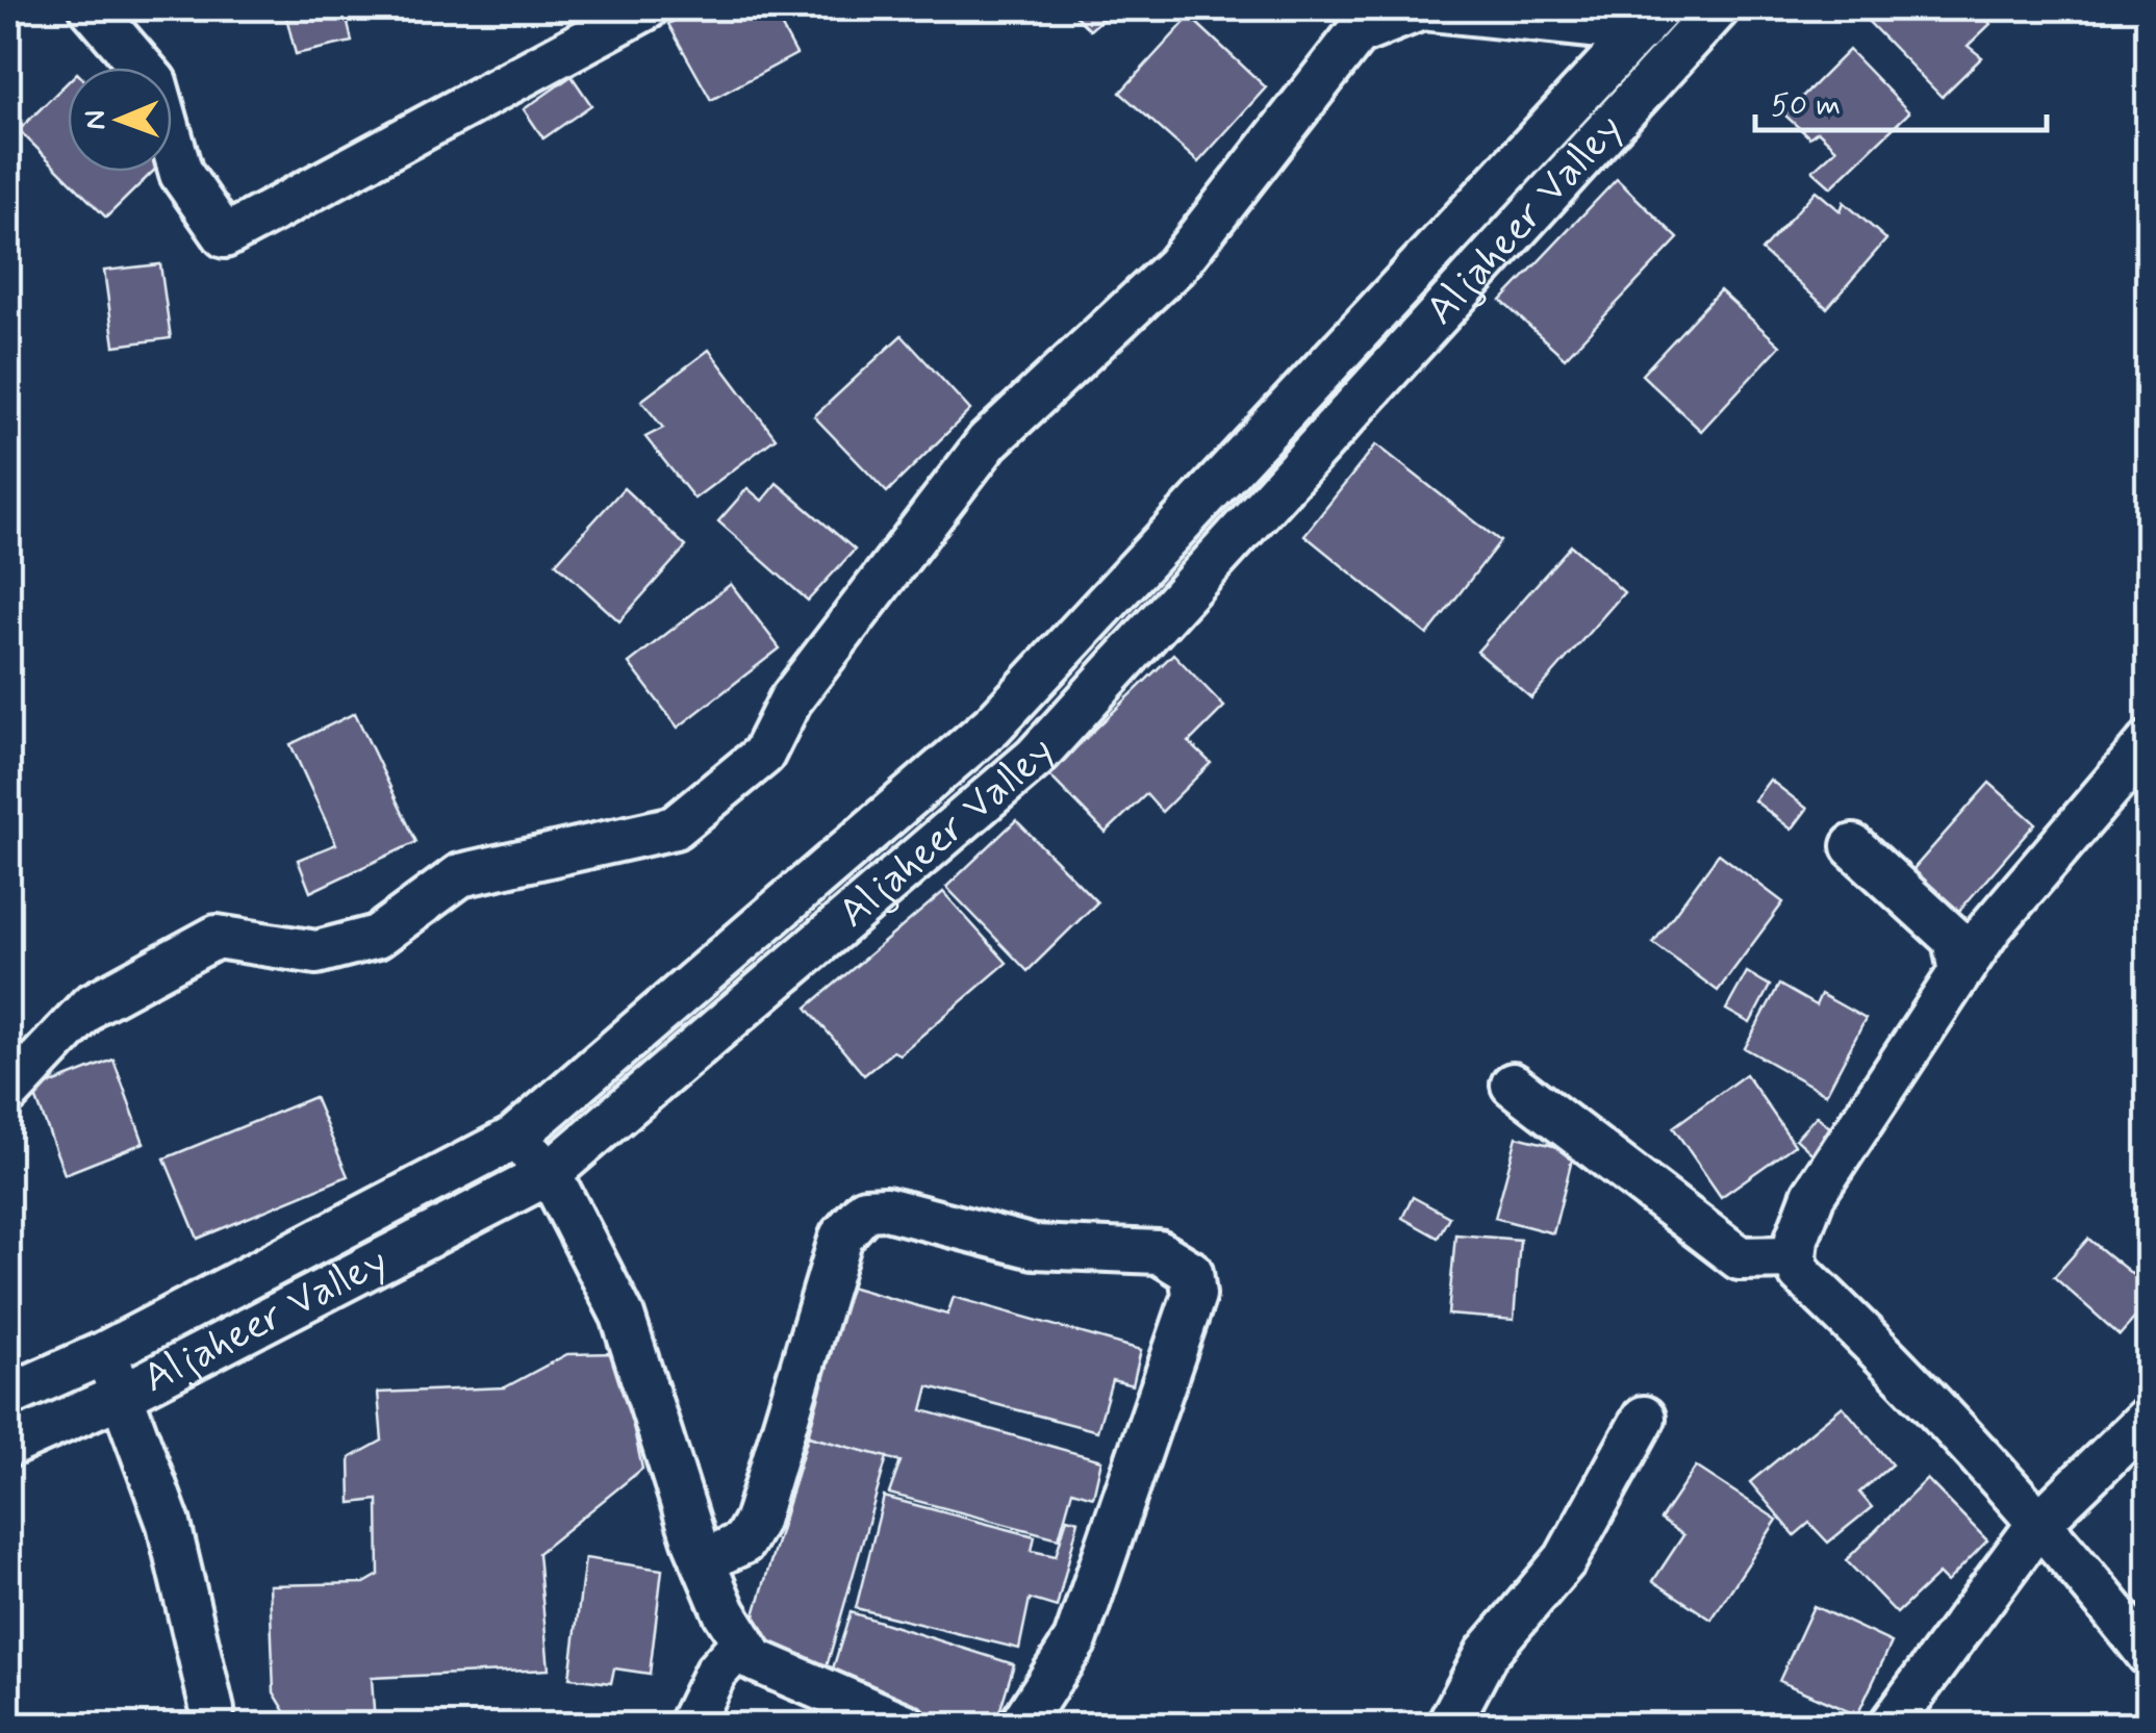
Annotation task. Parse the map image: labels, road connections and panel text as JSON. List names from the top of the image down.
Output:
{
  "streets": {
    "street": ["Aljaheer Valley"]
  },
  "scale_bar": "50 m",
  "north": "left"
}
